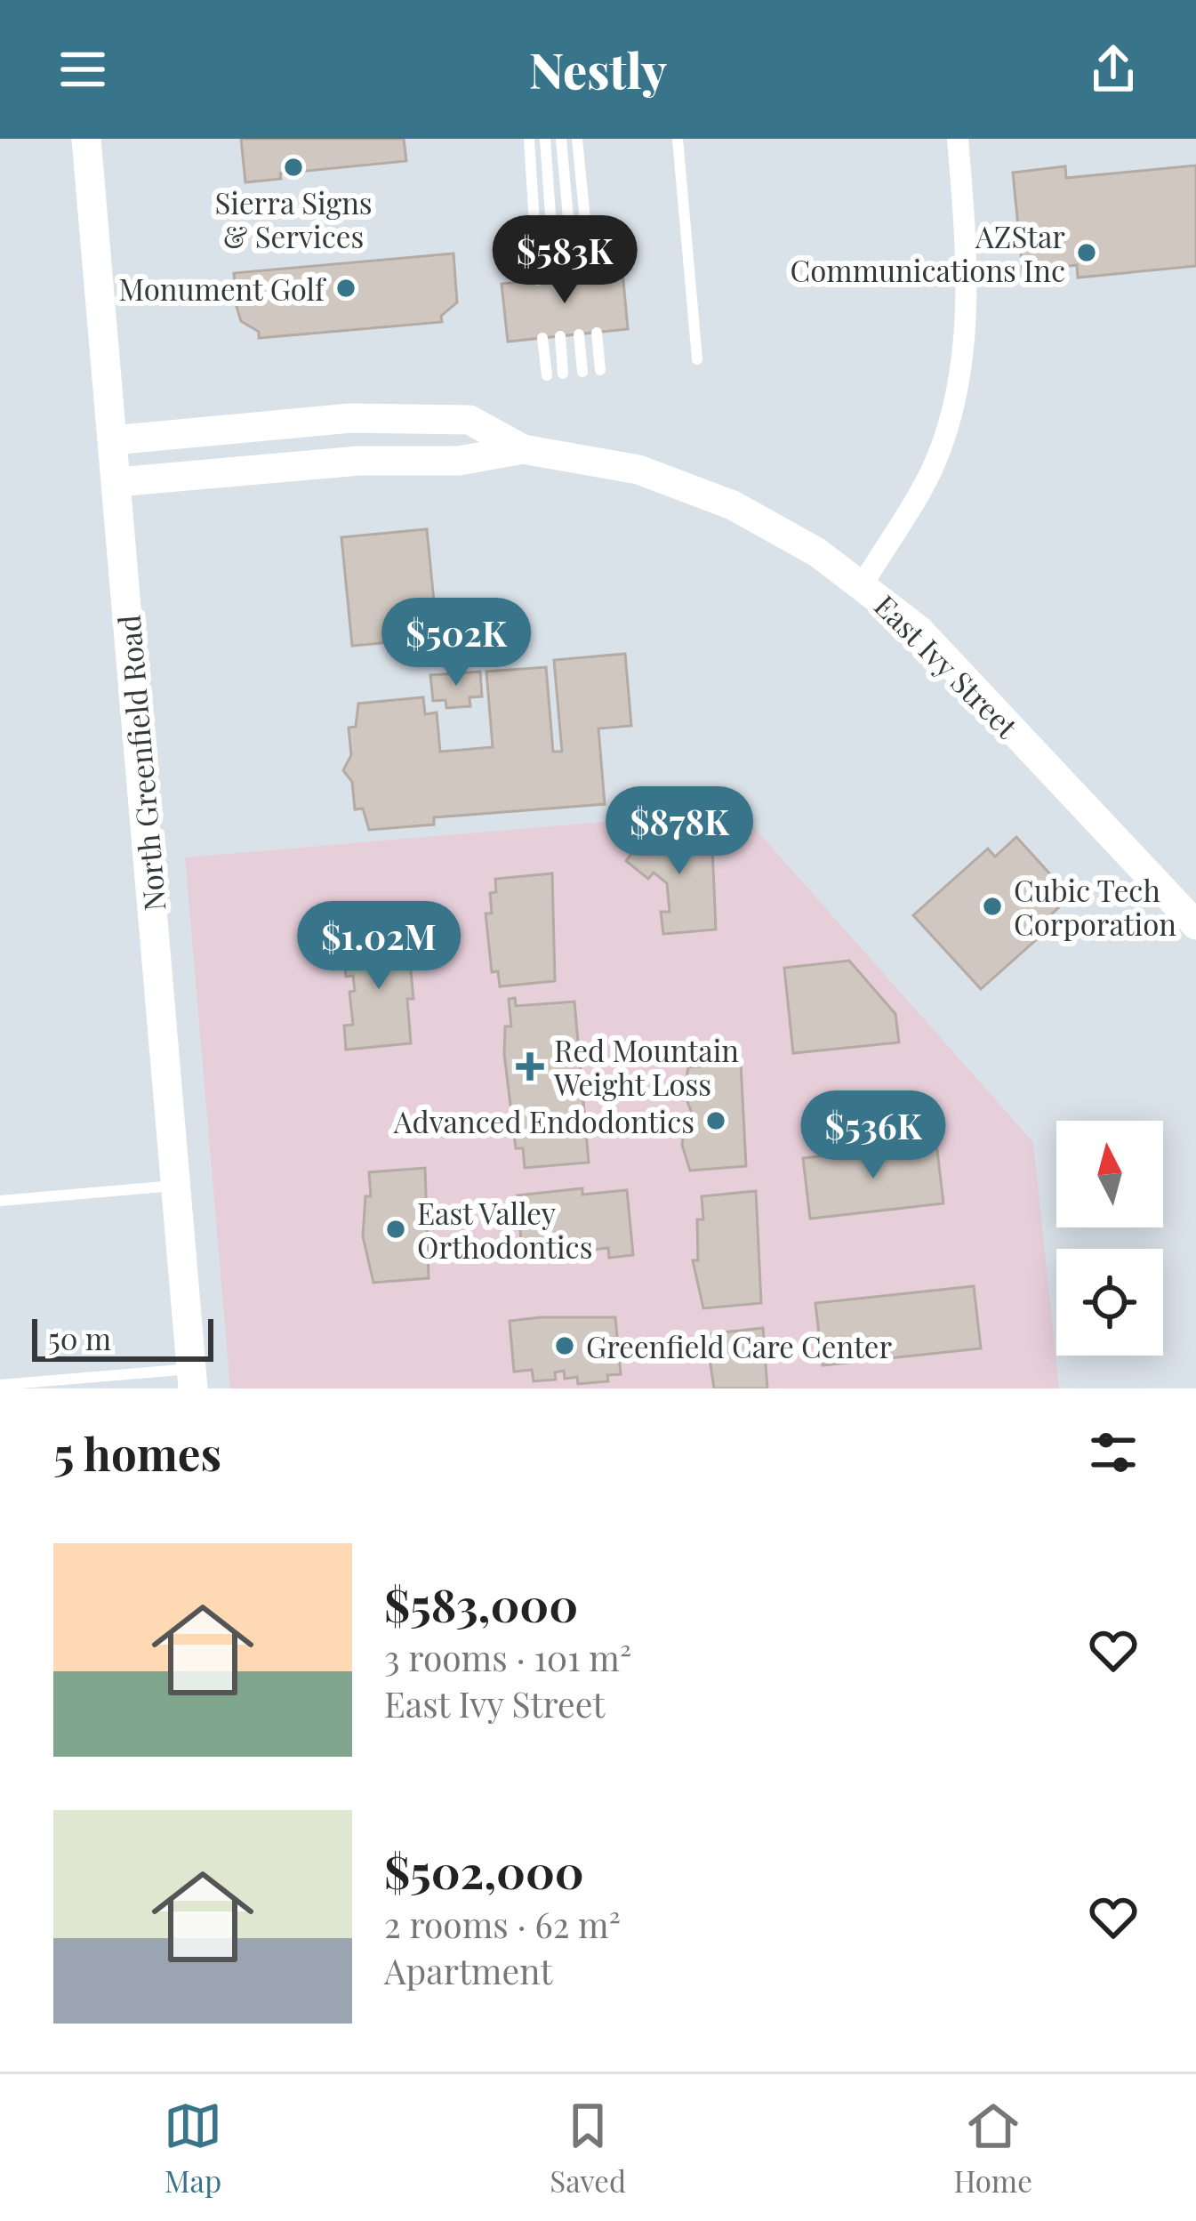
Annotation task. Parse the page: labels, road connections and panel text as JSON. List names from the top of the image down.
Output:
{
  "streets": {
    "street": ["East Ivy Street", "North Greenfield Road"]
  },
  "crossings": [
    ["East Ivy Street", "North Greenfield Road"]
  ],
  "places": {
    "other": [
      "Sierra Signs & Services",
      "AZStar Communications Inc",
      "Monument Golf",
      "Cubic Tech Corporation",
      "Advanced Endodontics",
      "East Valley Orthodontics",
      "Greenfield Care Center"
    ],
    "health": ["Red Mountain Weight Loss"]
  },
  "scale_bar": "50 m",
  "north": "top",
  "page": {
    "header": "Nestly",
    "price": [
      "$583K",
      "$502K",
      "$878K",
      "$1.02M",
      "$536K"
    ],
    "scale": "50 m",
    "heading": "5 homes",
    "list": [
      {
        "name": "$583,000",
        "note": "3 rooms · 101 m² · East Ivy Street"
      },
      {
        "name": "$502,000",
        "note": "2 rooms · 62 m² · Apartment"
      }
    ],
    "tabs": ["Map", "Saved", "Home"]
  }
}
